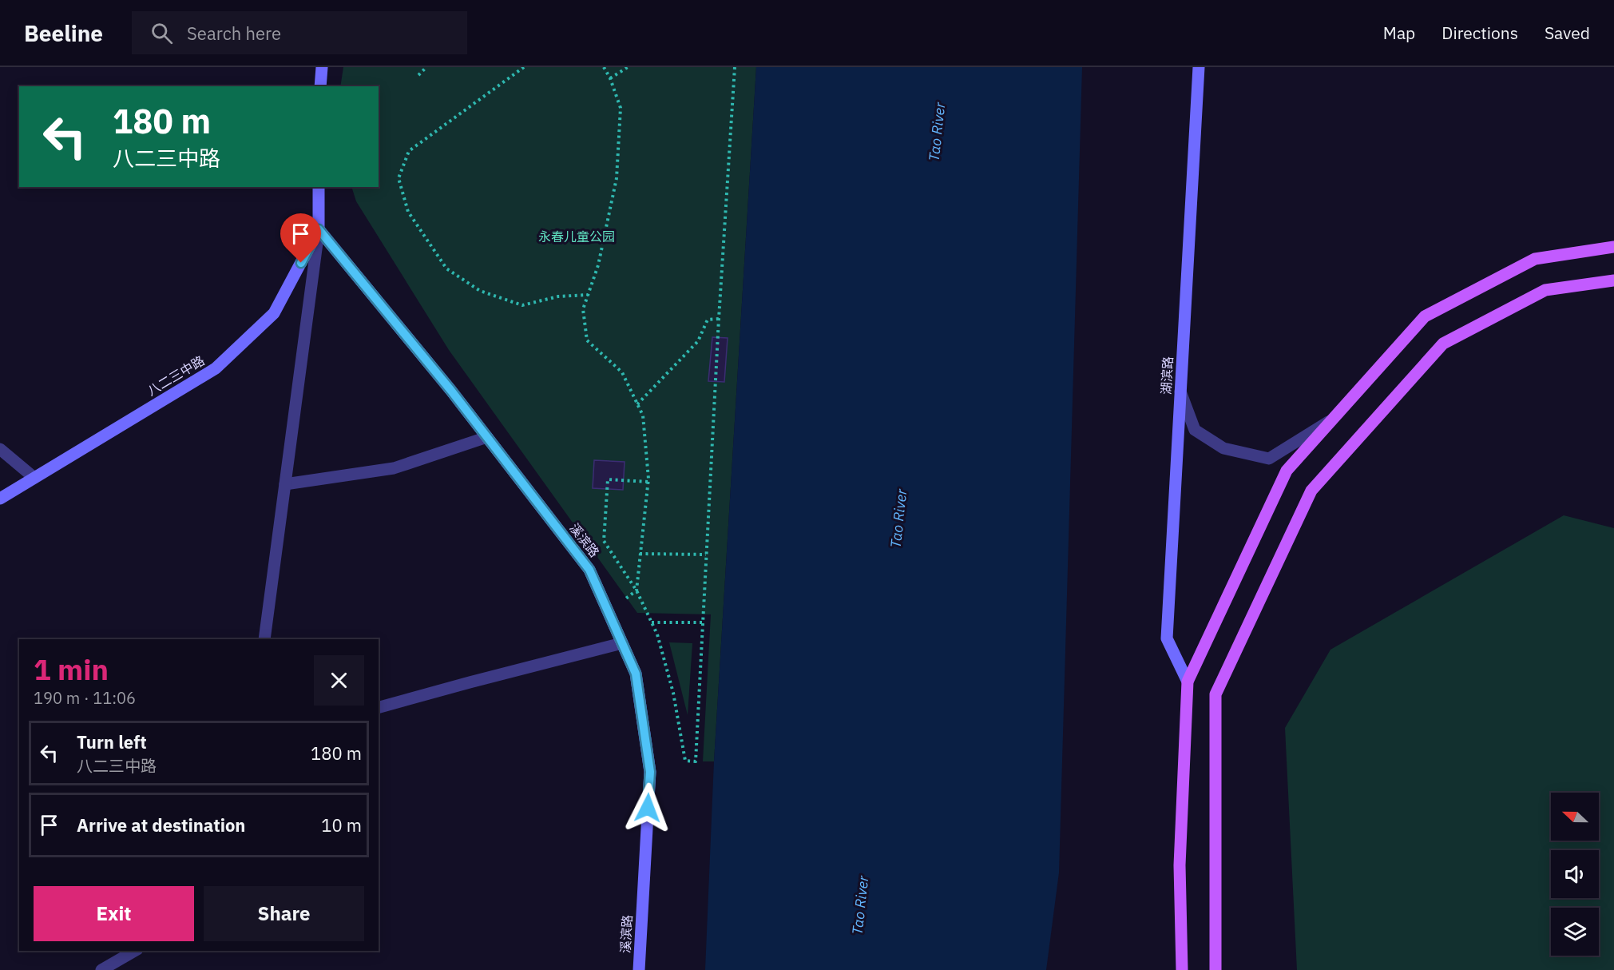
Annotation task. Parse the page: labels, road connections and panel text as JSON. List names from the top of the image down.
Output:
{
  "streets": {
    "main road": ["八二三中路", "湖滨路", "溪滨路"]
  },
  "crossings": [
    ["八二三中路", "溪滨路"]
  ],
  "water": ["Tao River"],
  "parks": ["永春儿童公园"],
  "north": "left",
  "page": {
    "header": "Beeline",
    "search": "Search here",
    "nav": ["Map", "Directions", "Saved"],
    "turn": ["180 m", "八二三中路"],
    "heading": ["1 min", "190 m · 11:06"],
    "list": [
      {
        "name": "Turn left",
        "note": "八二三中路",
        "value": "180 m"
      },
      {
        "name": "Arrive at destination",
        "value": "10 m"
      }
    ],
    "buttons": ["Exit", "Share"]
  }
}
